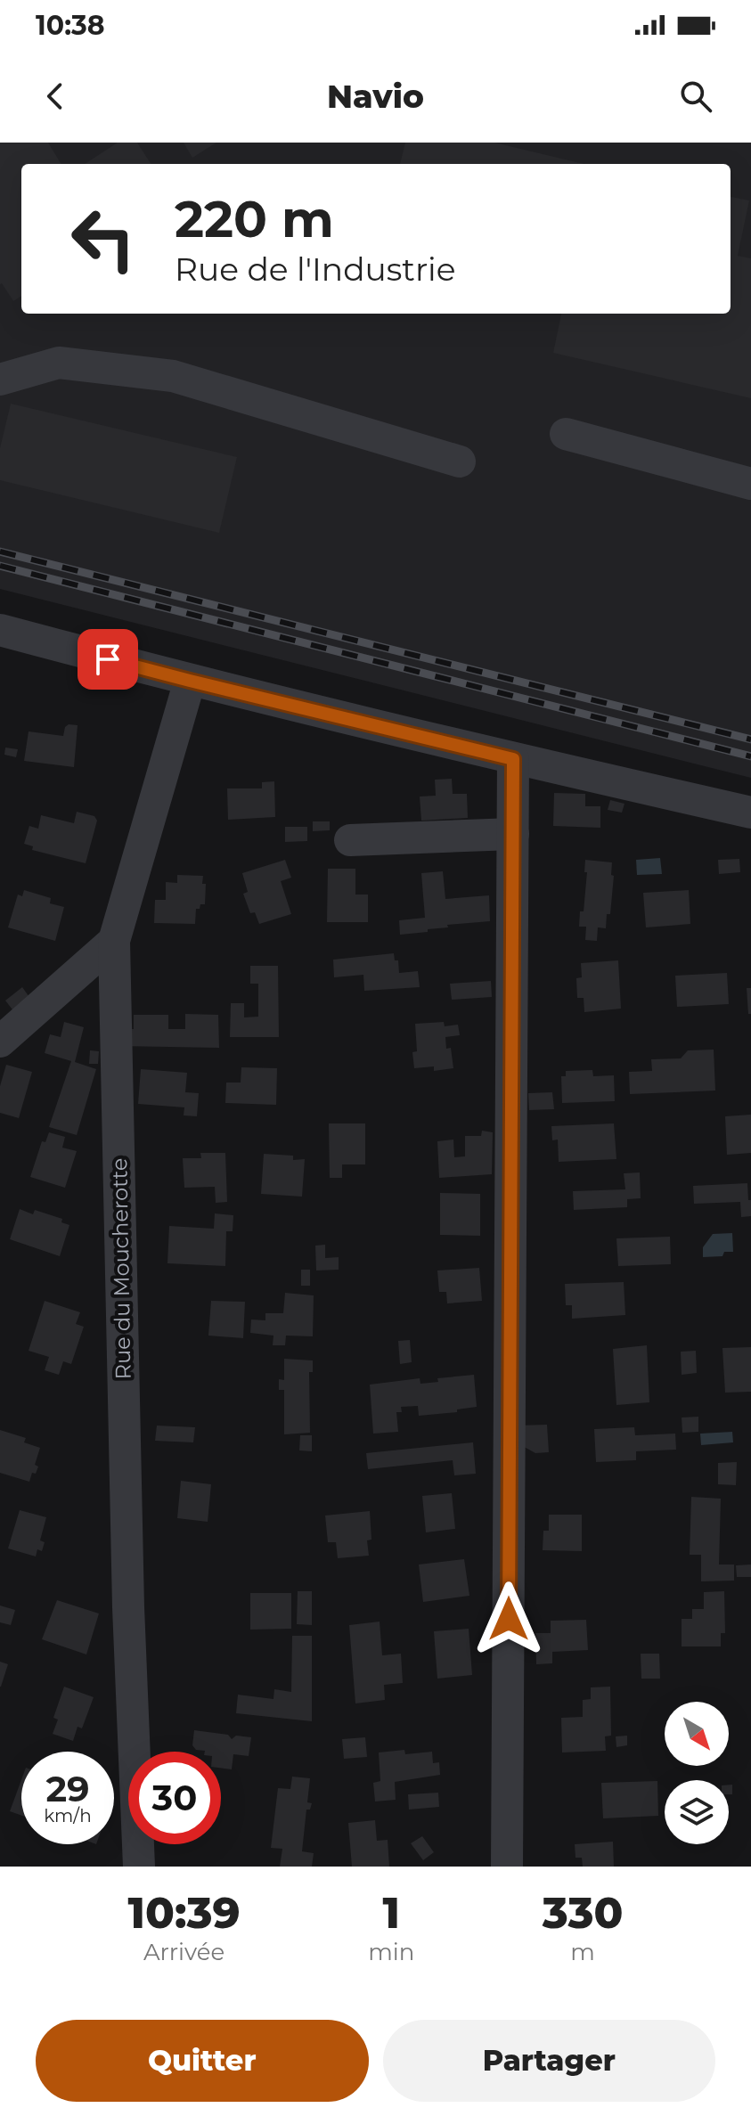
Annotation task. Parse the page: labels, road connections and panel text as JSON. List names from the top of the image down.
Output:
{
  "streets": {
    "street": ["Rue du Moucherotte"]
  },
  "north": "bottom right",
  "page": {
    "status": "10:38",
    "header": "Navio",
    "turn": ["220 m", "Rue de l'Industrie"],
    "speed": "29 km/h",
    "limit": "30",
    "eta": [
      "10:39",
      "Arrivée",
      "1",
      "min",
      "330",
      "m"
    ],
    "buttons": ["Quitter", "Partager"]
  }
}
